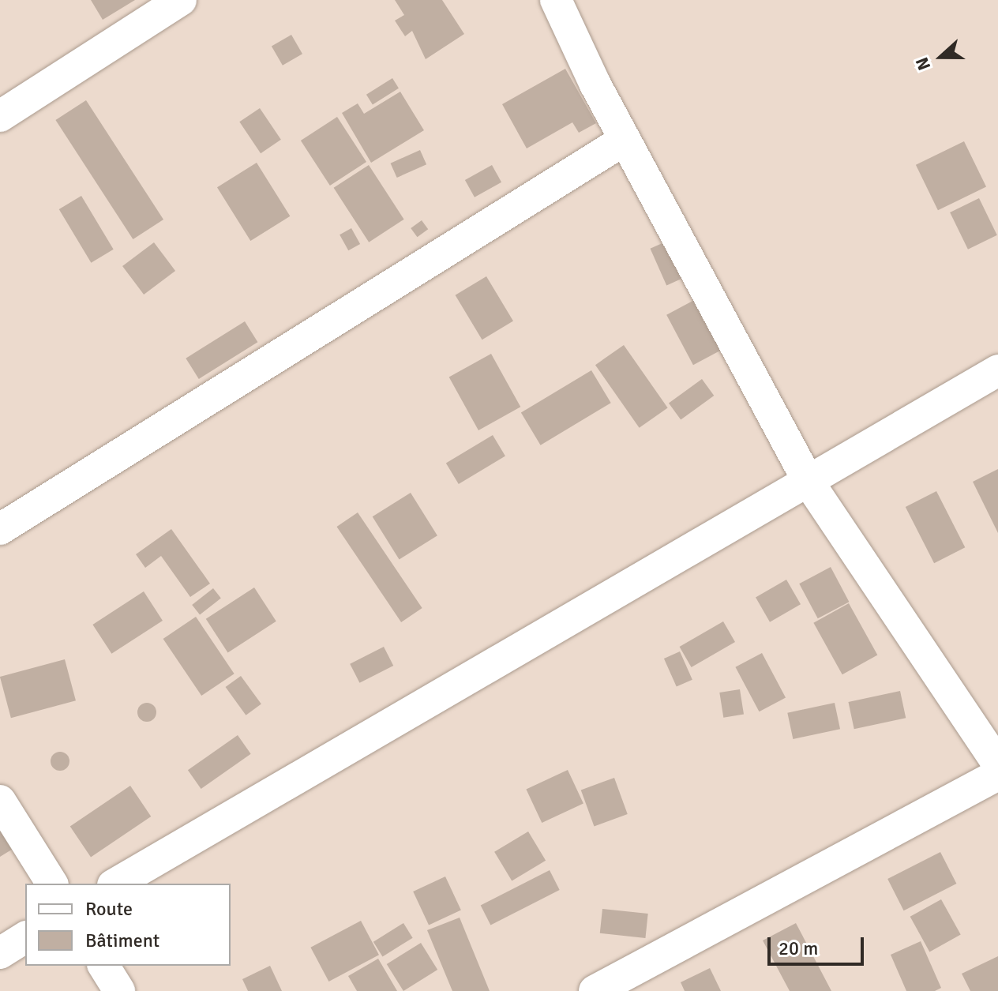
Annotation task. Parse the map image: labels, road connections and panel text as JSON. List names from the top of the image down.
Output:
{
  "legend": ["Route", "Bâtiment"],
  "scale_bar": "20 m",
  "north": "left"
}
